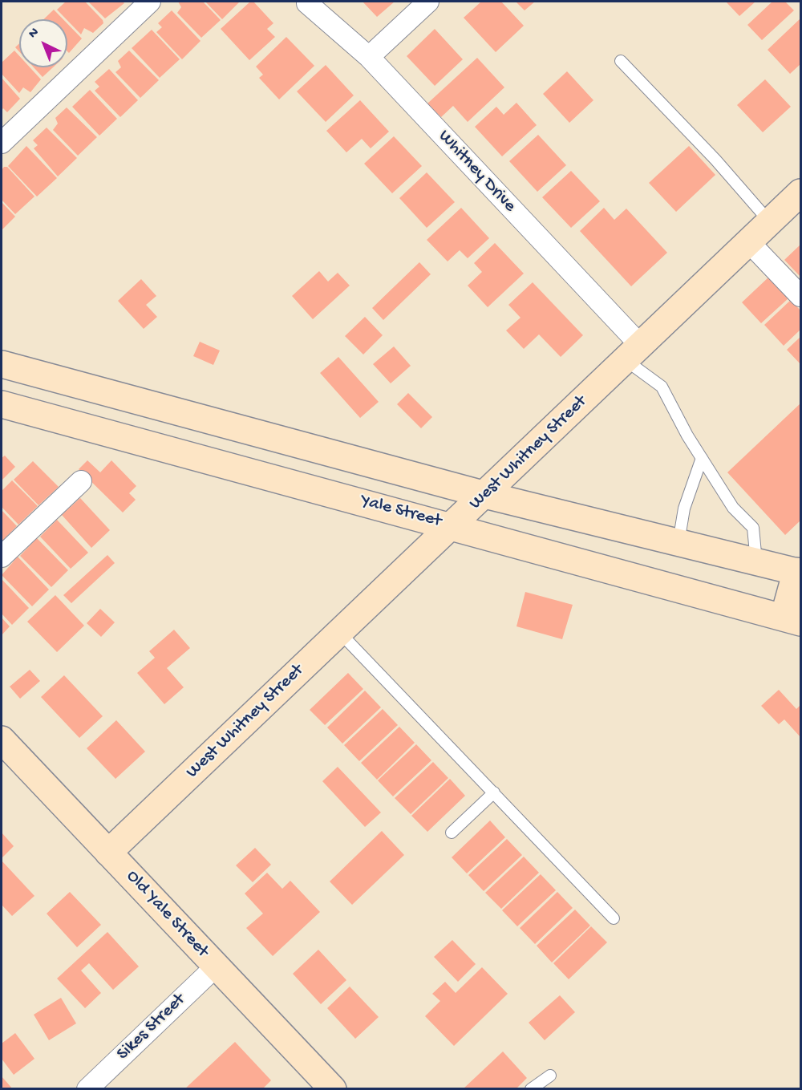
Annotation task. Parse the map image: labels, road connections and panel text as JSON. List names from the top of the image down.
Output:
{
  "streets": {
    "main road": ["West Whitney Street", "Yale Street", "Old Yale Street"],
    "street": ["Whitney Drive", "Sikes Street"]
  },
  "crossings": [
    ["Whitney Drive", "West Whitney Street"],
    ["West Whitney Street", "Yale Street"],
    ["West Whitney Street", "Old Yale Street"],
    ["Old Yale Street", "Sikes Street"]
  ],
  "north": "top left"
}
